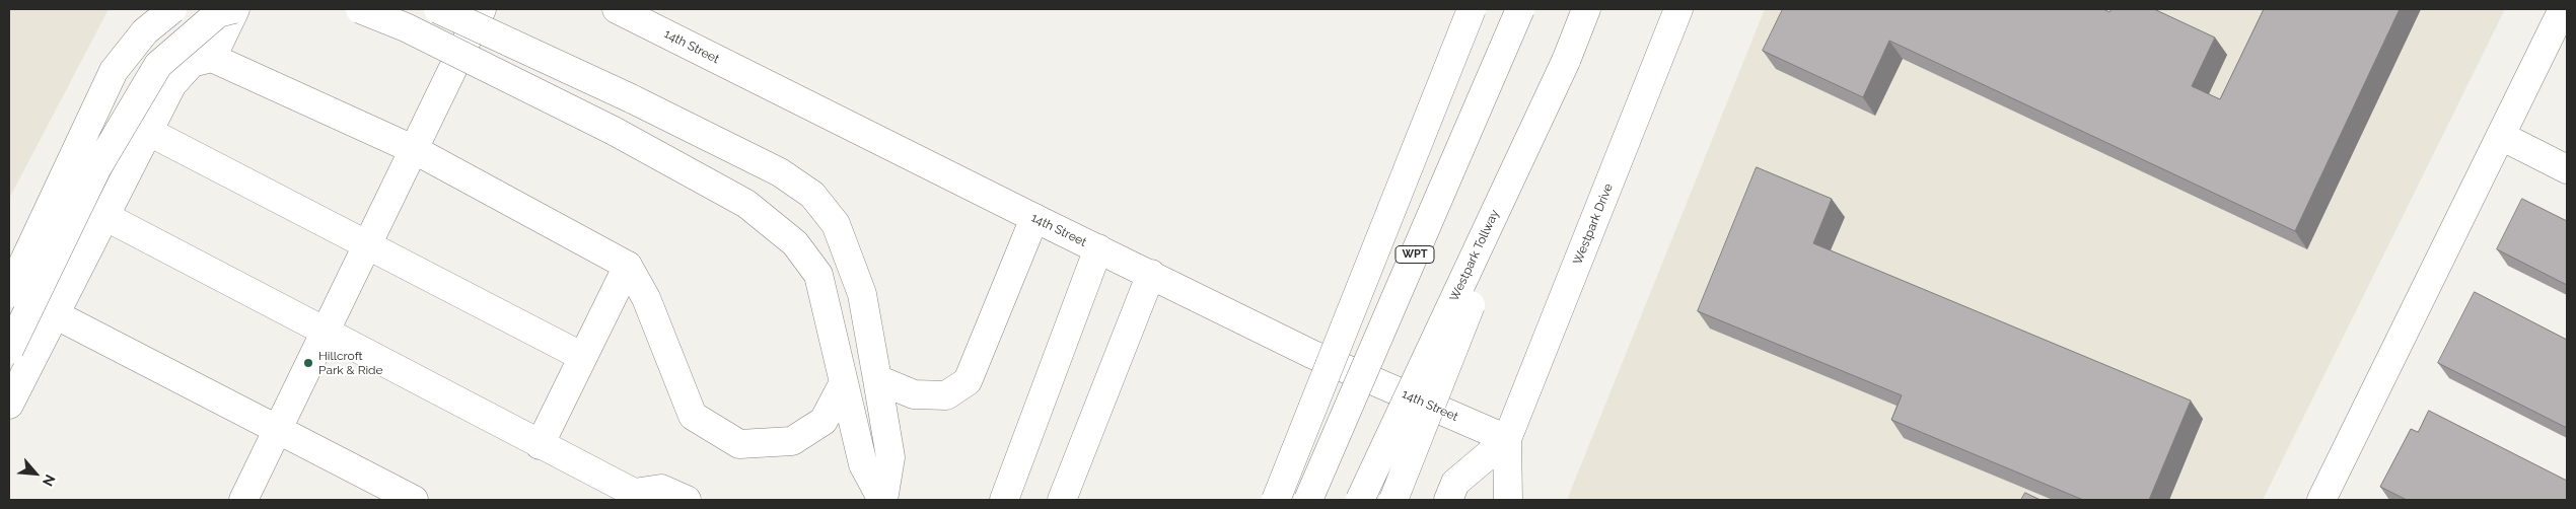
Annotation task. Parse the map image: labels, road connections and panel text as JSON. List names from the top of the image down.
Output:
{
  "streets": {
    "main road": [
      "14th Street",
      "Westpark Drive",
      "WPT",
      "Westpark Tollway"
    ]
  },
  "crossings": [
    ["14th Street", "Westpark Drive"]
  ],
  "places": ["Hillcroft Park & Ride"],
  "north": "bottom right"
}
